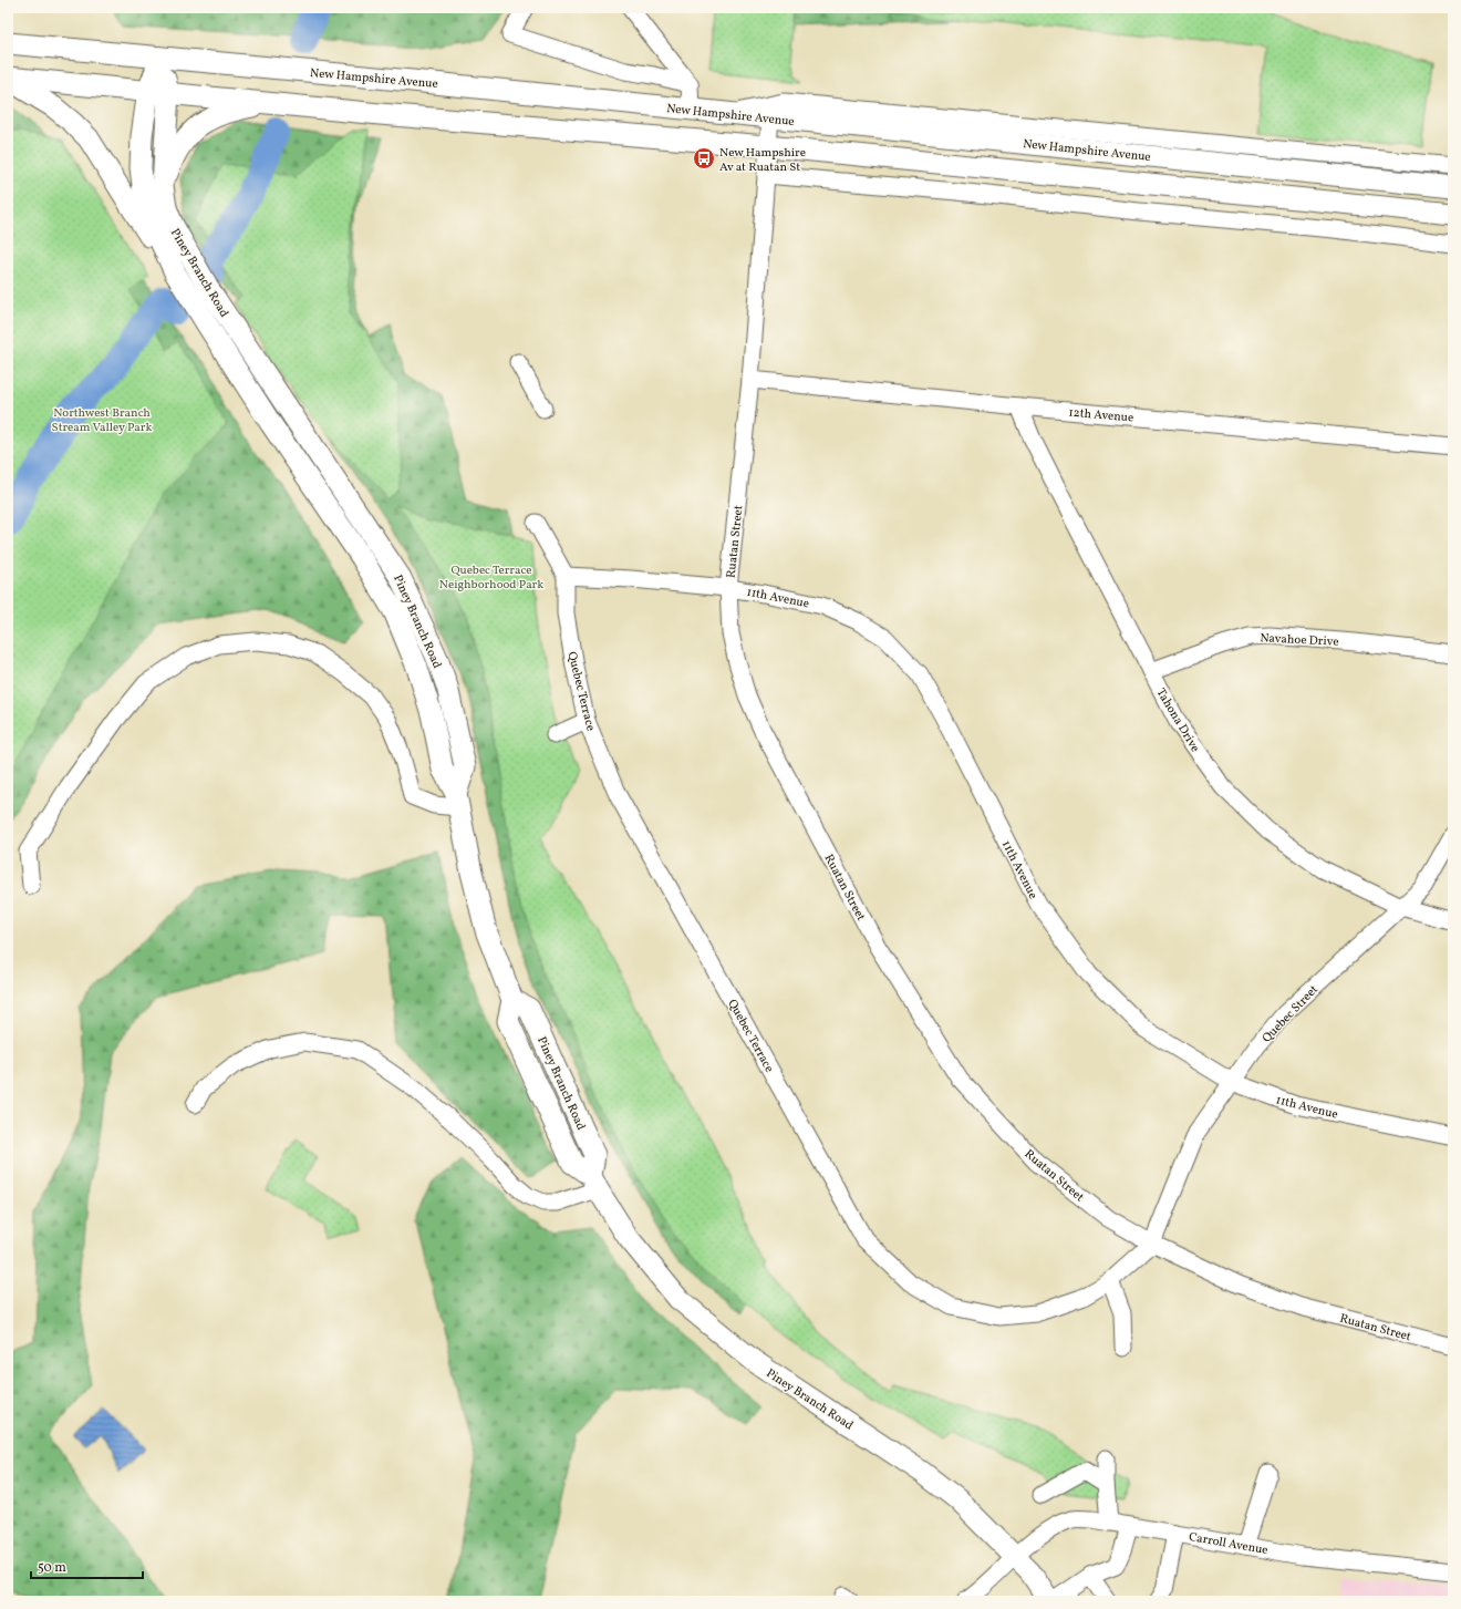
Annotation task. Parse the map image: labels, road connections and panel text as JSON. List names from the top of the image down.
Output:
{
  "streets": {
    "main road": ["New Hampshire Avenue", "Piney Branch Road"],
    "street": [
      "12th Avenue",
      "Ruatan Street",
      "11th Avenue",
      "Navahoe Drive",
      "Quebec Terrace",
      "Tahona Drive",
      "Quebec Street",
      "Carroll Avenue"
    ]
  },
  "crossings": [
    ["New Hampshire Avenue", "Piney Branch Road"],
    ["New Hampshire Avenue", "Ruatan Street"],
    ["Piney Branch Road", "Carroll Avenue"],
    ["12th Avenue", "Ruatan Street"],
    ["12th Avenue", "Tahona Drive"],
    ["Ruatan Street", "11th Avenue"],
    ["Ruatan Street", "Quebec Terrace"],
    ["Ruatan Street", "Quebec Street"],
    ["11th Avenue", "Quebec Terrace"],
    ["11th Avenue", "Quebec Street"],
    ["Navahoe Drive", "Tahona Drive"],
    ["Quebec Terrace", "Quebec Street"],
    ["Tahona Drive", "Quebec Street"]
  ],
  "parks": ["Northwest Branch Stream Valley Park", "Quebec Terrace Neighborhood Park"],
  "places": {
    "bus stop": ["New Hampshire Av at Ruatan St"]
  },
  "scale_bar": "50 m"
}
